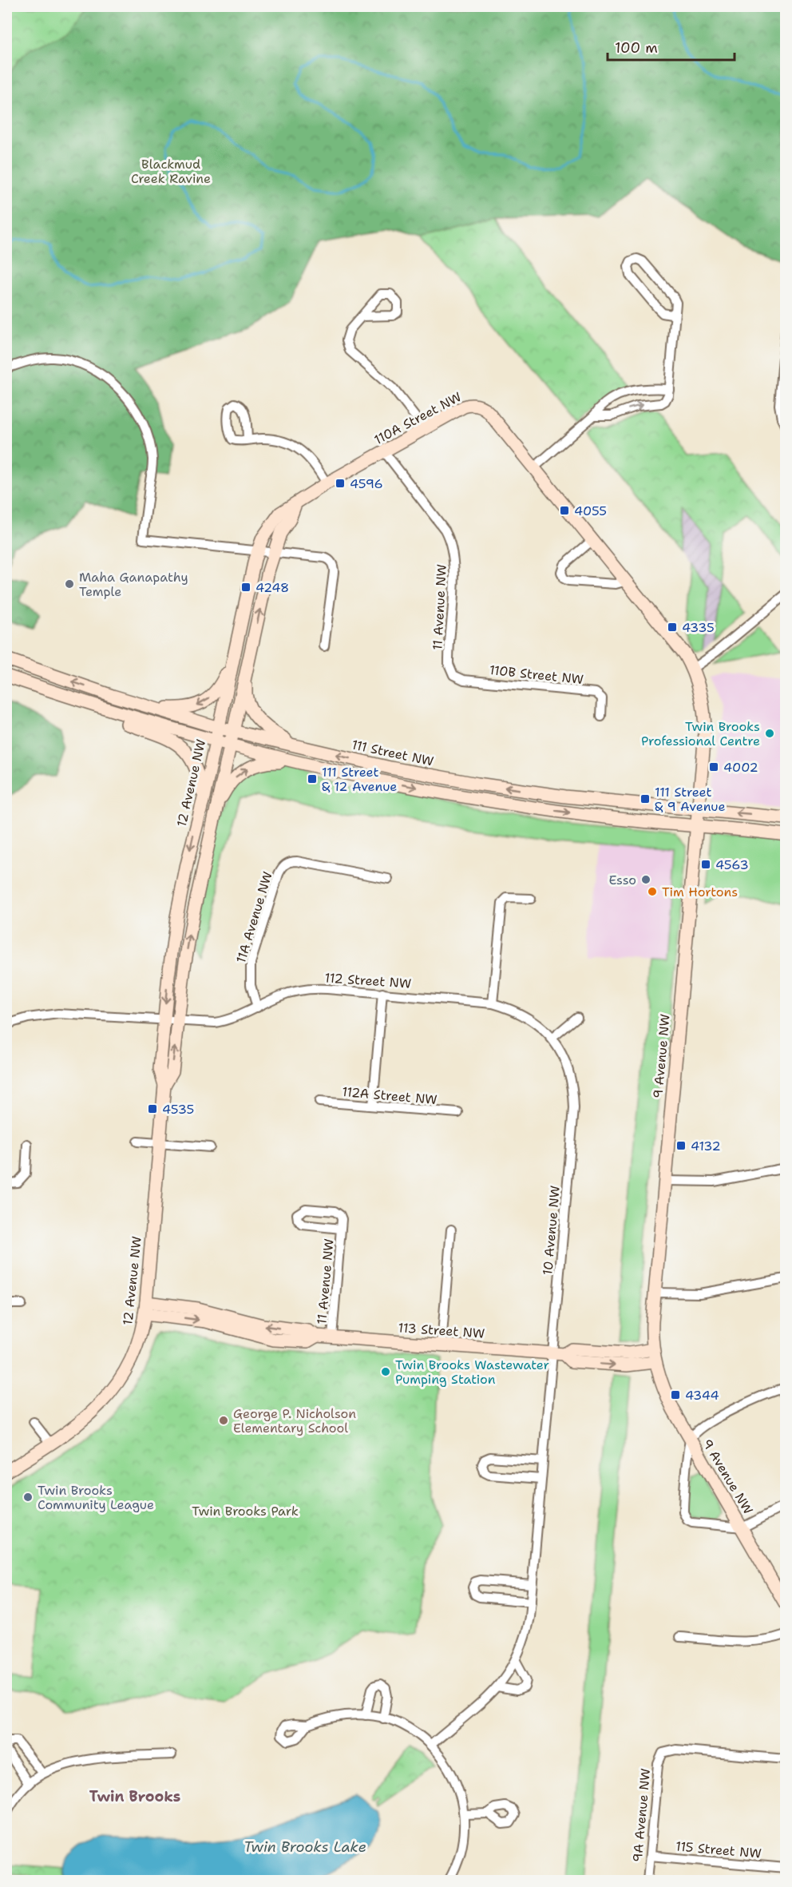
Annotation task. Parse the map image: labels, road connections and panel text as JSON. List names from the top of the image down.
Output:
{
  "streets": {
    "street": [
      "110A Street NW",
      "11 Avenue NW",
      "110B Street NW",
      "111 Street NW",
      "12 Avenue NW",
      "11A Avenue NW",
      "112 Street NW",
      "9 Avenue NW",
      "112A Street NW",
      "10 Avenue NW",
      "113 Street NW",
      "9A Avenue NW",
      "115 Street NW"
    ]
  },
  "crossings": [
    ["110A Street NW", "11 Avenue NW"],
    ["110A Street NW", "12 Avenue NW"],
    ["110A Street NW", "9 Avenue NW"],
    ["11 Avenue NW", "110B Street NW"],
    ["11 Avenue NW", "113 Street NW"],
    ["111 Street NW", "12 Avenue NW"],
    ["111 Street NW", "9 Avenue NW"],
    ["12 Avenue NW", "112 Street NW"],
    ["12 Avenue NW", "113 Street NW"],
    ["11A Avenue NW", "112 Street NW"],
    ["112 Street NW", "10 Avenue NW"],
    ["9 Avenue NW", "113 Street NW"],
    ["10 Avenue NW", "113 Street NW"],
    ["9A Avenue NW", "115 Street NW"]
  ],
  "districts": ["Twin Brooks"],
  "water": ["Twin Brooks Lake"],
  "parks": ["Blackmud Creek Ravine", "Twin Brooks Park"],
  "places": {
    "transit": [
      "4596",
      "4055",
      "4248",
      "4335",
      "4002",
      "111 Street & 12 Avenue",
      "111 Street & 9 Avenue",
      "4563",
      "4535",
      "4132",
      "4344"
    ],
    "other": [
      "Maha Ganapathy Temple",
      "Twin Brooks Professional Centre",
      "Esso",
      "Tim Hortons",
      "Twin Brooks Wastewater Pumping Station",
      "George P. Nicholson Elementary School",
      "Twin Brooks Community League"
    ]
  },
  "scale_bar": "100 m"
}
